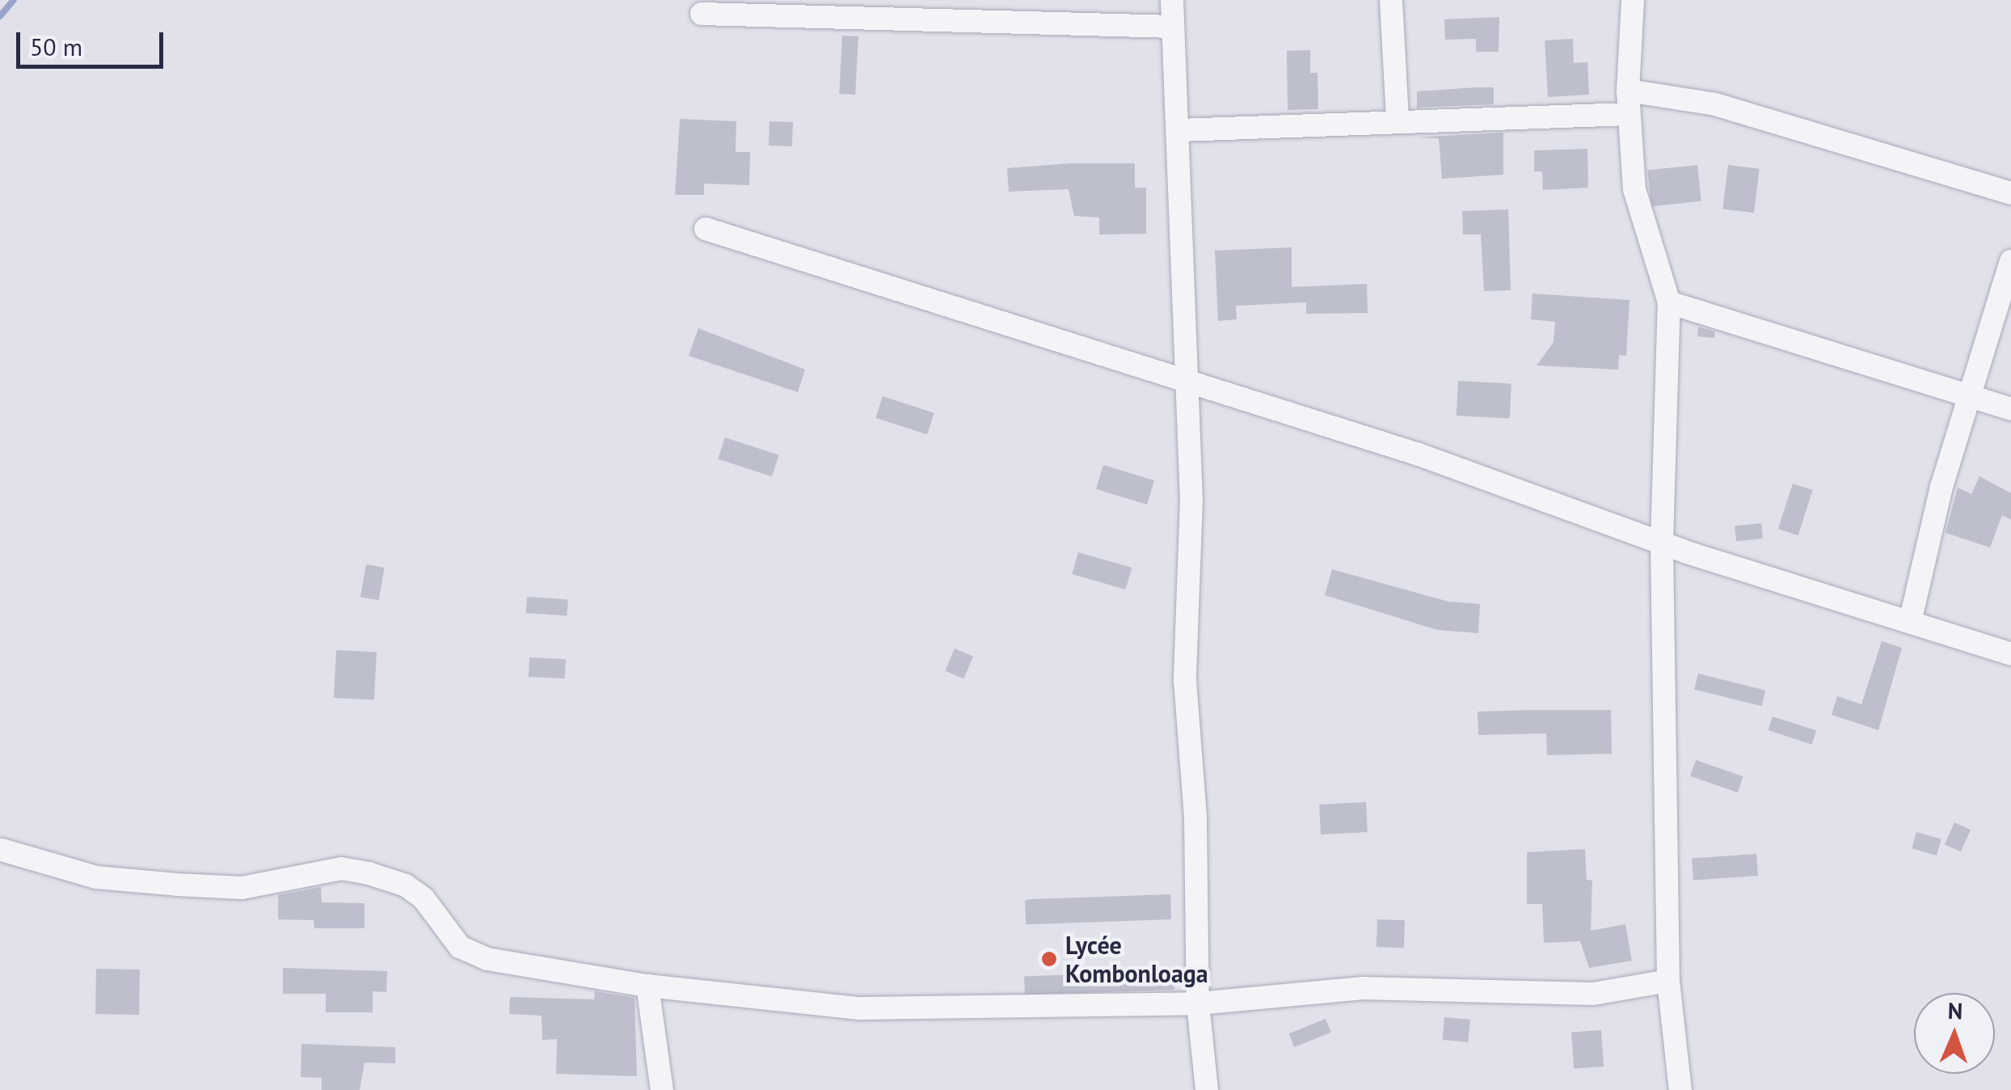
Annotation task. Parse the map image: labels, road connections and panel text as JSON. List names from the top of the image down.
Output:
{
  "places": ["Lycée Kombonloaga"],
  "scale_bar": "50 m",
  "north": "top"
}
